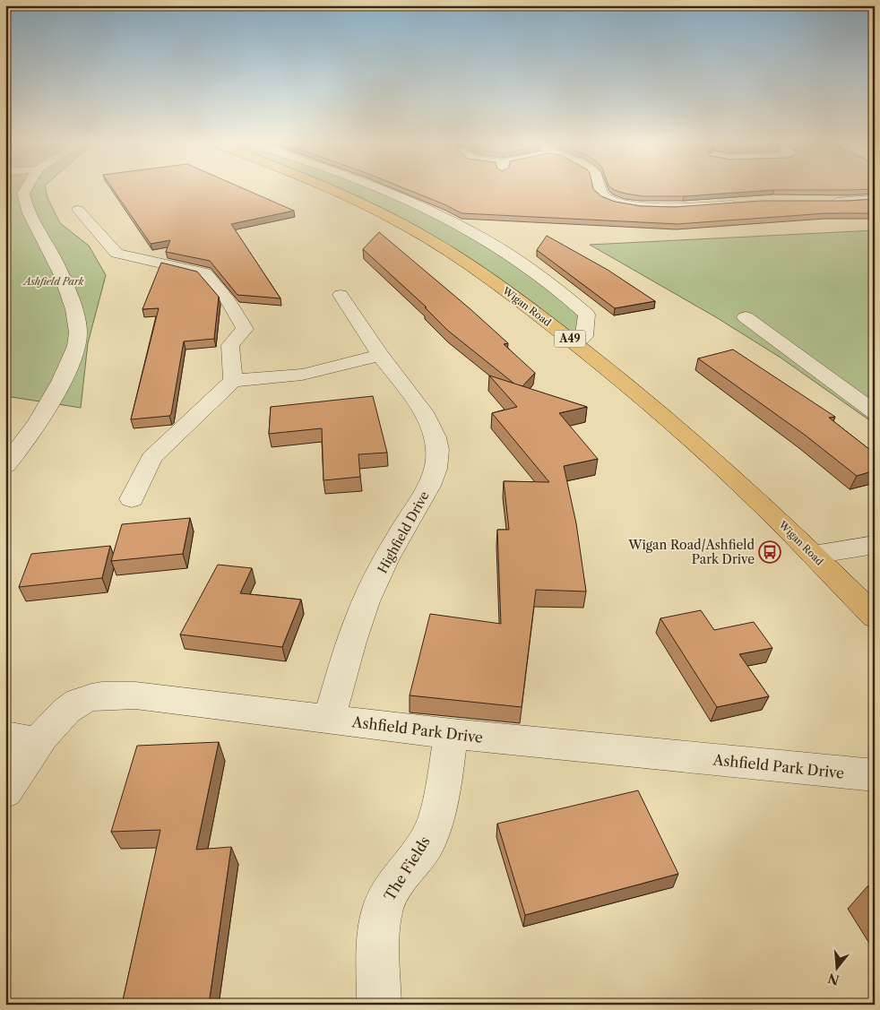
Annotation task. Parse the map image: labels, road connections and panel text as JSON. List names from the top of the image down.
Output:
{
  "streets": {
    "highway": ["Wigan Road", "A49"],
    "street": ["Highfield Drive", "Ashfield Park Drive", "The Fields"]
  },
  "crossings": [
    ["Highfield Drive", "Ashfield Park Drive"],
    ["Ashfield Park Drive", "The Fields"]
  ],
  "parks": ["Ashfield Park"],
  "places": {
    "bus stop": ["Wigan Road/Ashfield Park Drive"]
  },
  "north": "bottom"
}
